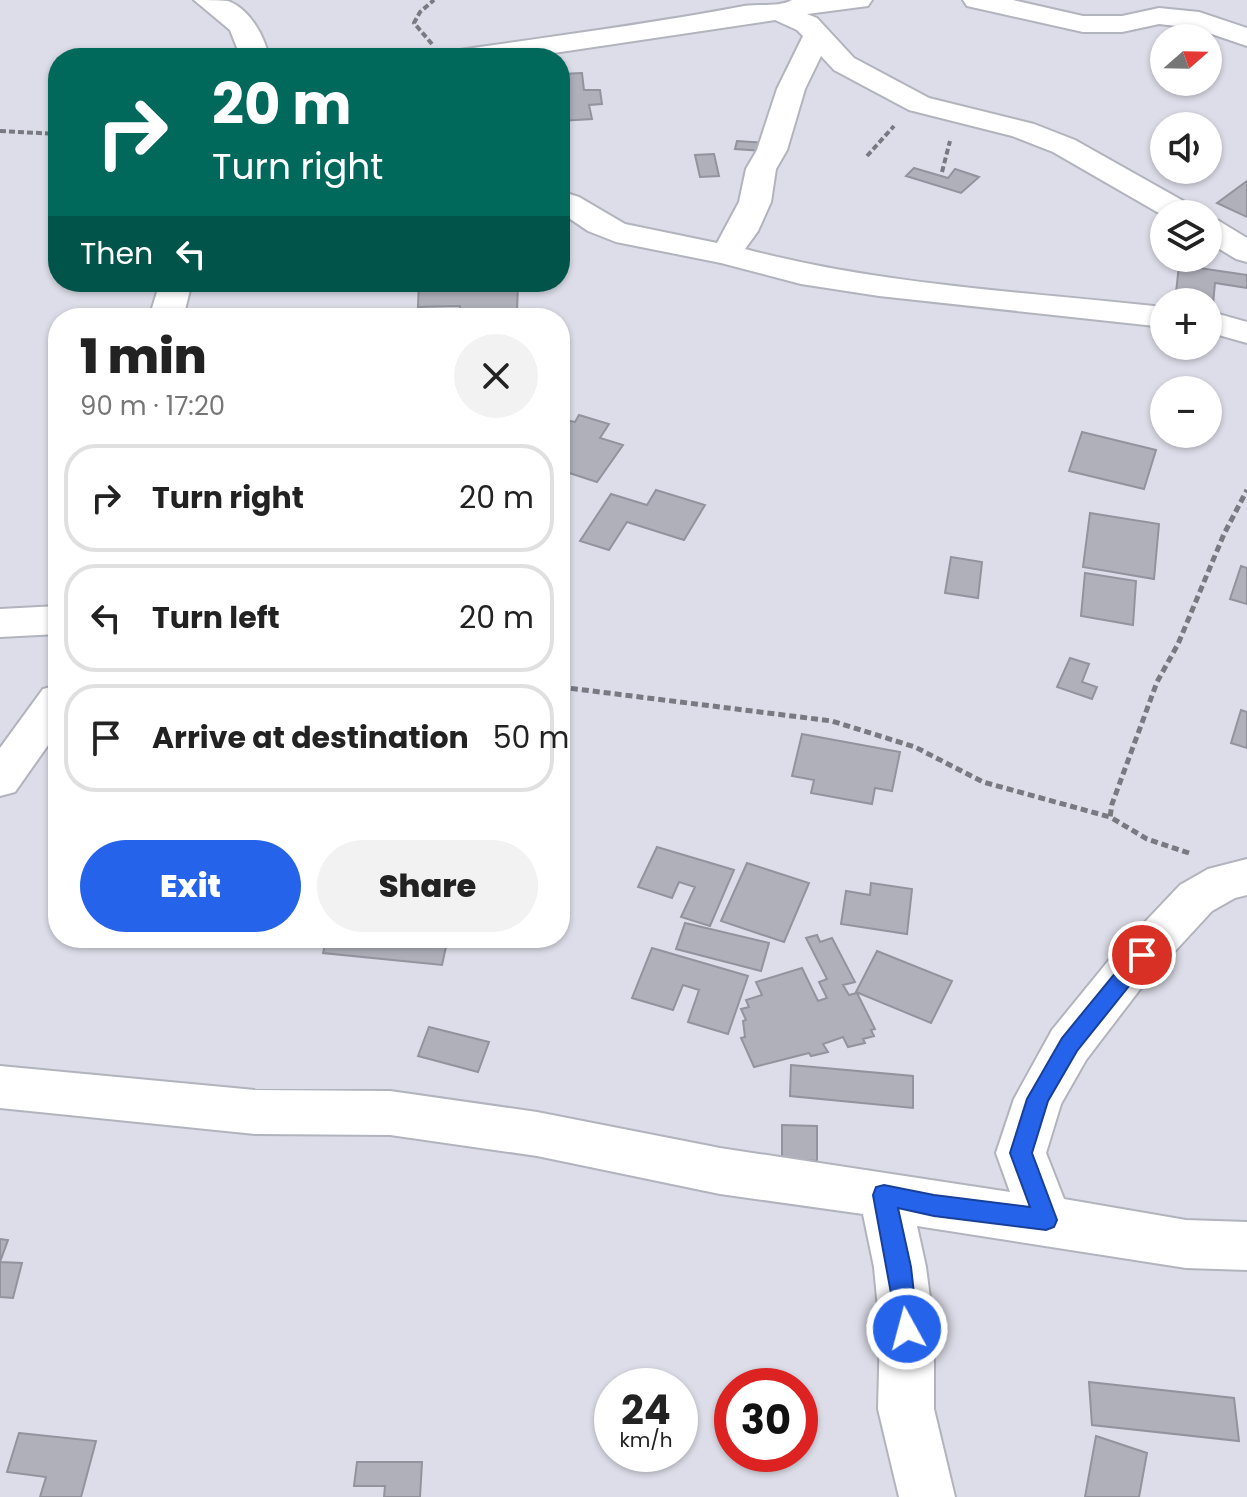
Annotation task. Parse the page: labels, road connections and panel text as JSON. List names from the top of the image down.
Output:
{
  "north": "right",
  "page": {
    "map_buttons": ["+", "−"],
    "turn": ["20 m", "Turn right"],
    "then": "Then",
    "heading": ["1 min", "90 m · 17:20"],
    "list": [
      {
        "name": "Turn right",
        "value": "20 m"
      },
      {
        "name": "Turn left",
        "value": "20 m"
      },
      {
        "name": "Arrive at destination",
        "value": "50 m"
      }
    ],
    "buttons": ["Exit", "Share"],
    "speed": "24 km/h",
    "limit": "30"
  }
}
